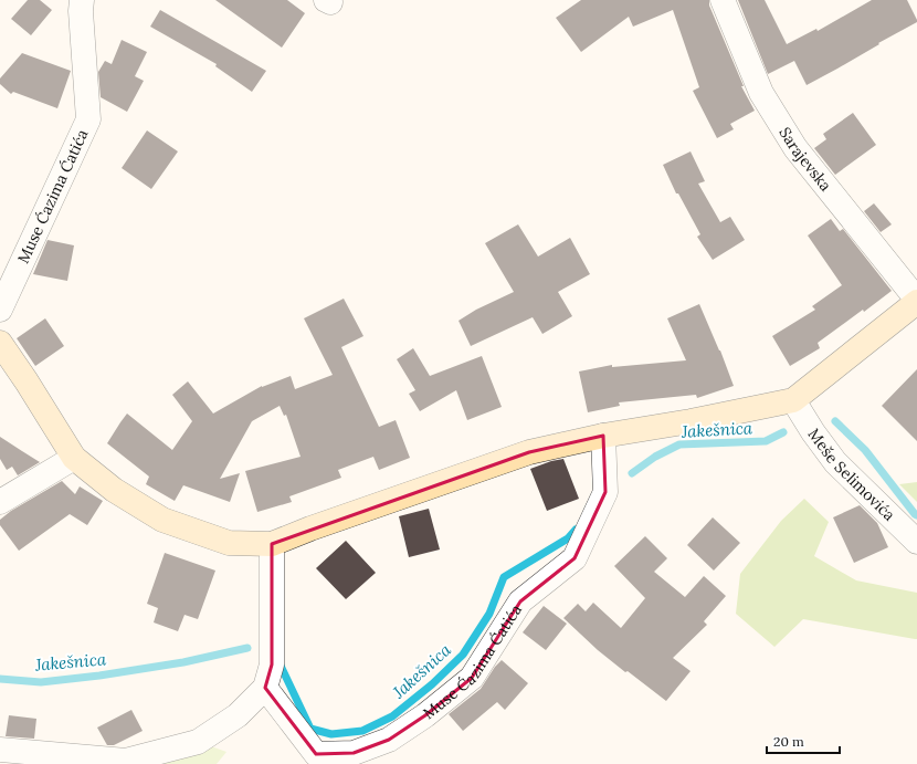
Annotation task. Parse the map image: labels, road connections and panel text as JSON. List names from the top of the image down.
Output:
{
  "streets": {
    "street": ["Sarajevska", "Muse Ćazima Ćatića", "Meše Selimovića"]
  },
  "water": ["Jakešnica"],
  "scale_bar": "20 m"
}
